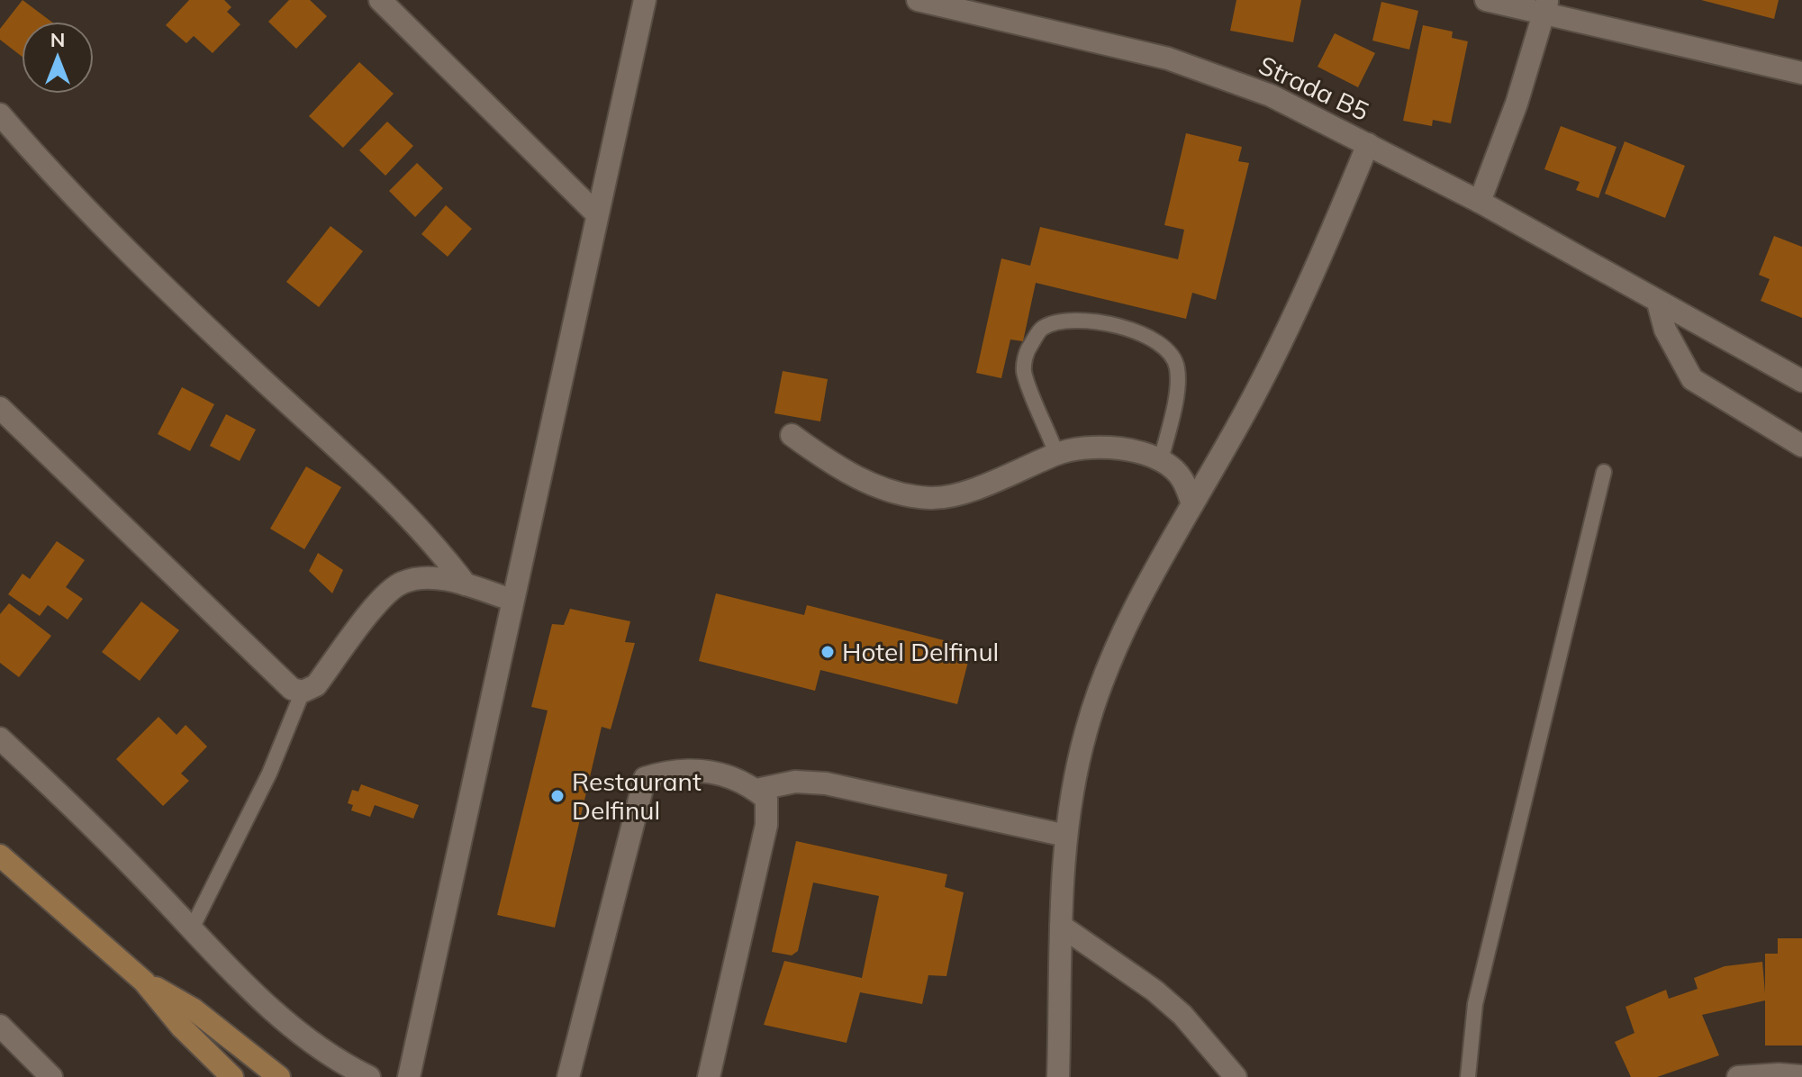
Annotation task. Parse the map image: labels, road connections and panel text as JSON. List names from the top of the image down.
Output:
{
  "streets": {
    "street": ["Strada B5"]
  },
  "places": ["Hotel Delfinul", "Restaurant Delfinul"],
  "north": "top"
}
